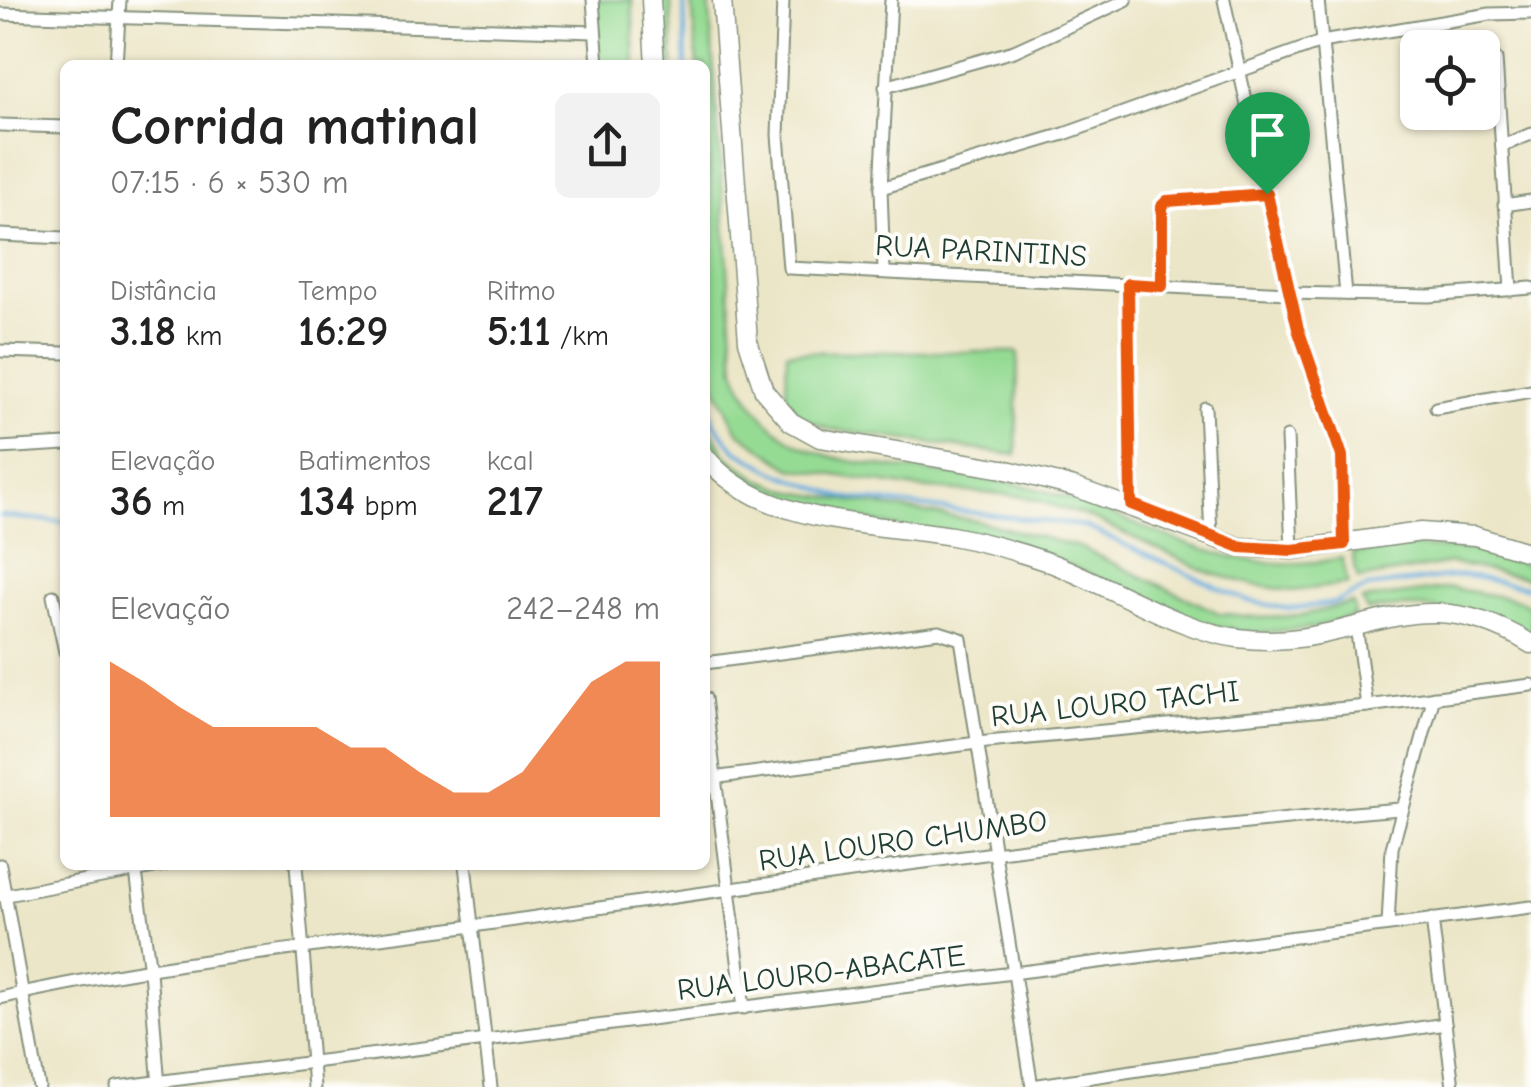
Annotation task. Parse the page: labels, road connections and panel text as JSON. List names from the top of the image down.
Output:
{
  "streets": {
    "street": [
      "RUA PARINTINS",
      "RUA LOURO TACHI",
      "RUA LOURO CHUMBO",
      "RUA LOURO-ABACATE"
    ]
  },
  "page": {
    "heading": ["Corrida matinal", "07:15 · 6 × 530 m"],
    "stats": [
      ["Distância", "3.18 km"],
      ["Tempo", "16:29"],
      ["Ritmo", "5:11 /km"],
      ["Elevação", "36 m"],
      ["Batimentos", "134 bpm"],
      ["kcal", "217"]
    ],
    "chart": ["Elevação", "242–248 m"]
  }
}
